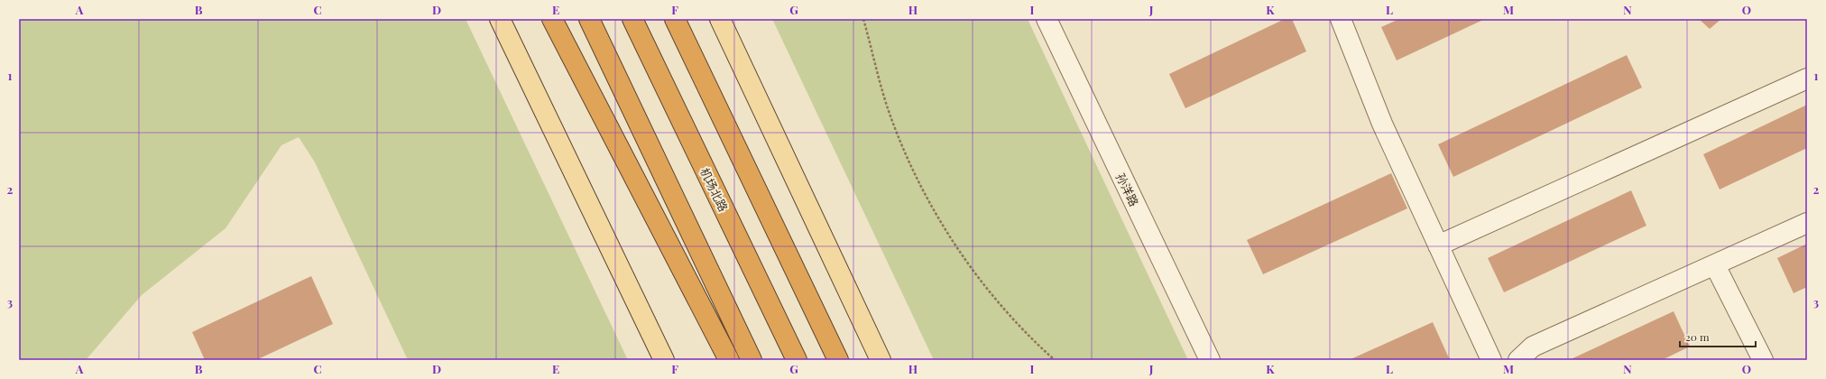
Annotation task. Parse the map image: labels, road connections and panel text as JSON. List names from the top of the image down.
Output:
{
  "streets": {
    "highway": ["机场北路"],
    "street": ["孙洋路"]
  },
  "scale_bar": "20 m",
  "grid": {
    "columns": [
      "A",
      "B",
      "C",
      "D",
      "E",
      "F",
      "G",
      "H",
      "I",
      "J",
      "K",
      "L",
      "M",
      "N",
      "O"
    ],
    "rows": ["1", "2", "3"]
  }
}
